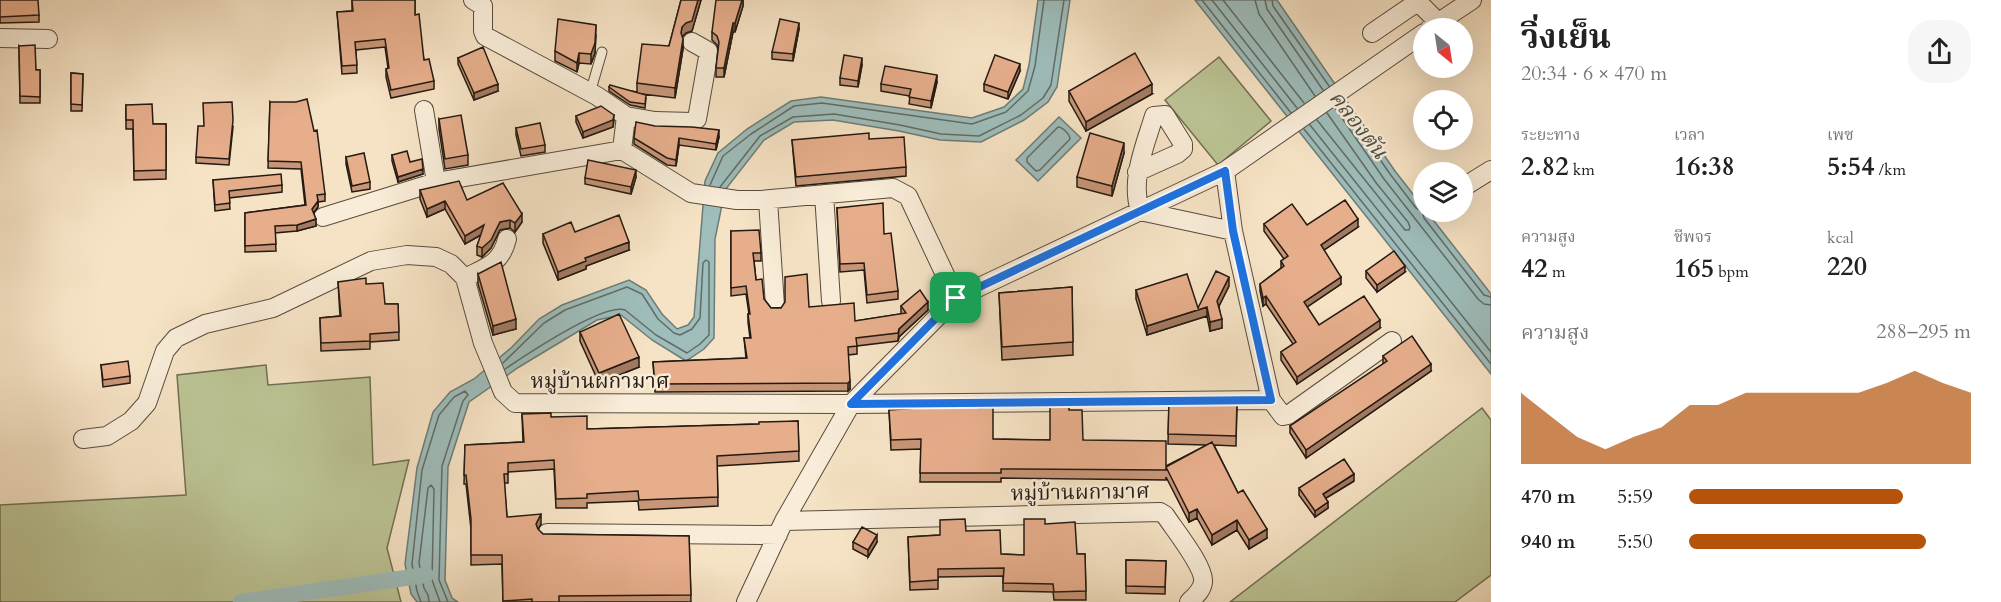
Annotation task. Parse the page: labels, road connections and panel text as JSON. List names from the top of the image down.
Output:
{
  "streets": {
    "street": ["หมู่บ้านผกามาศ"]
  },
  "water": ["คลองตัน"],
  "north": "bottom right",
  "page": {
    "heading": ["วิ่งเย็น", "20:34 · 6 × 470 m"],
    "stats": [
      ["ระยะทาง", "2.82 km"],
      ["เวลา", "16:38"],
      ["เพซ", "5:54 /km"],
      ["ความสูง", "42 m"],
      ["ชีพจร", "165 bpm"],
      ["kcal", "220"]
    ],
    "chart": ["ความสูง", "288–295 m"],
    "list": [
      {
        "name": "470 m",
        "note": "5:59"
      },
      {
        "name": "940 m",
        "note": "5:50"
      }
    ]
  }
}
